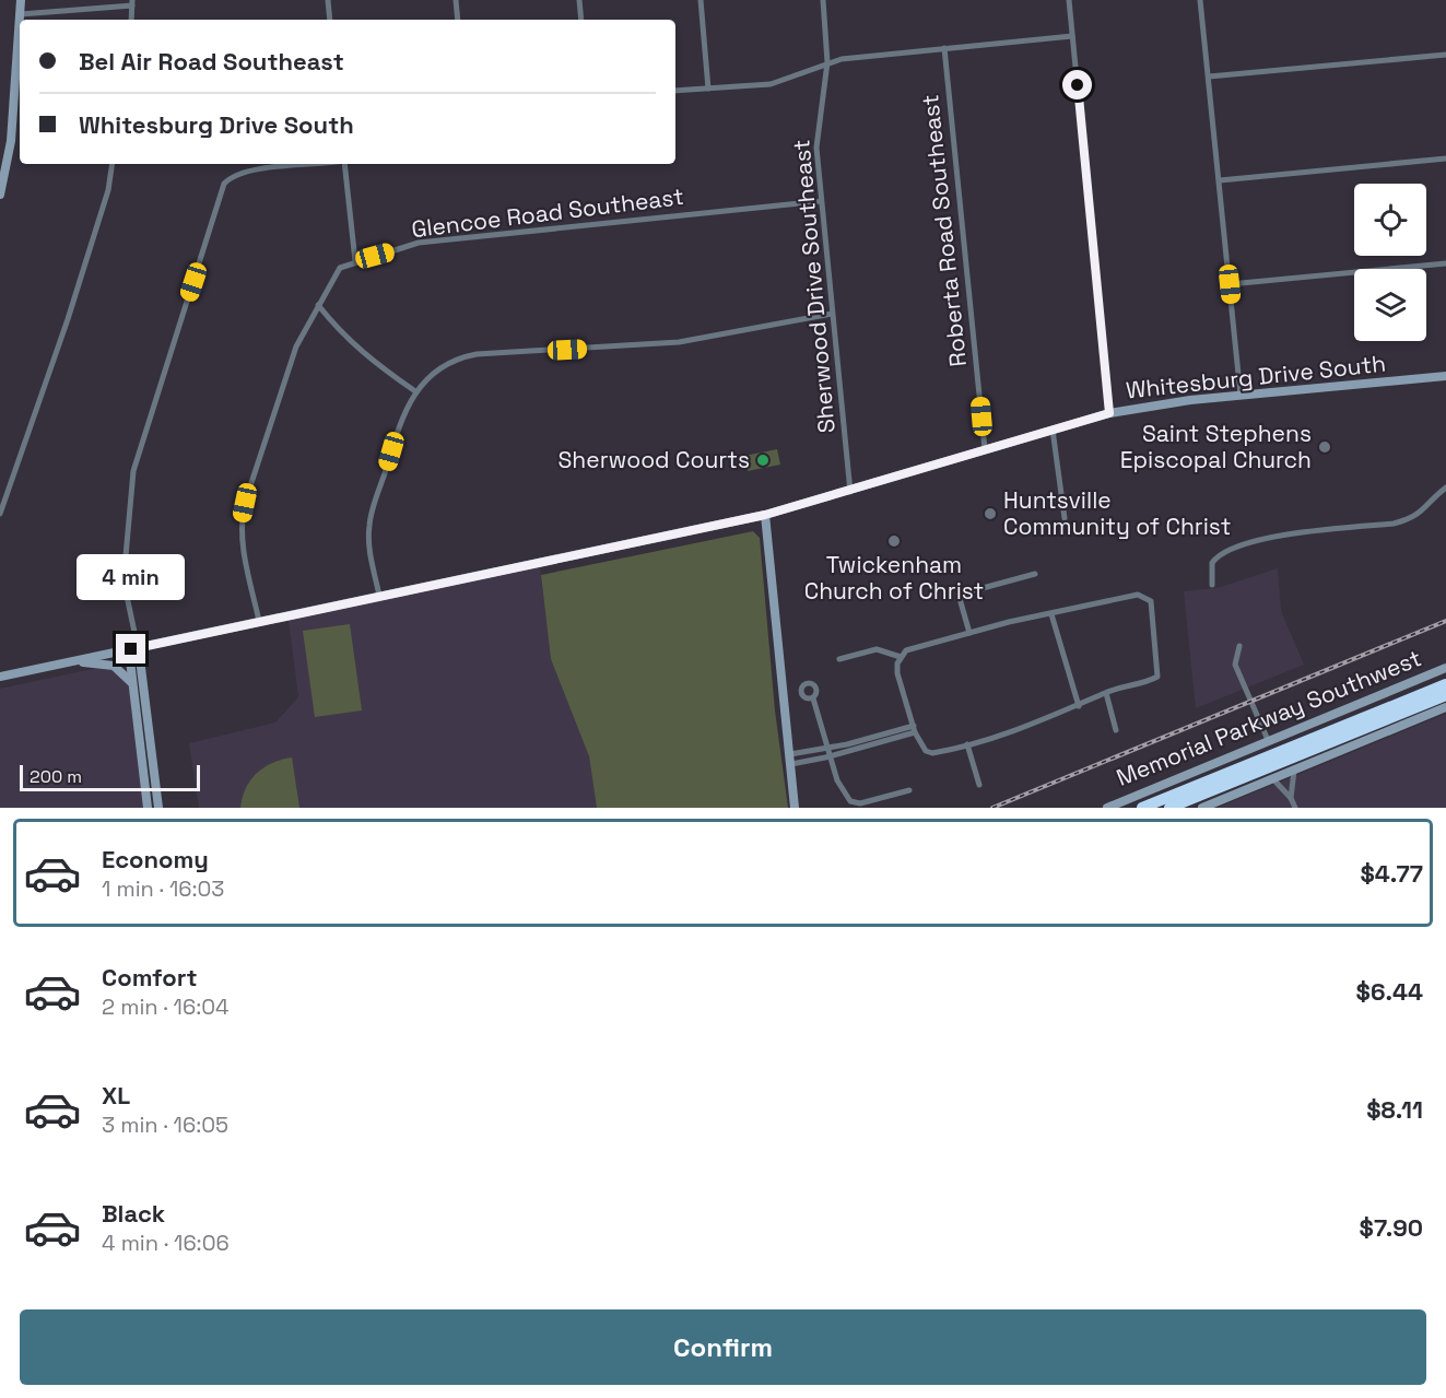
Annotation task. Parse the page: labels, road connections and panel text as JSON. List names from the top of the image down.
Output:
{
  "streets": {
    "highway": ["Memorial Parkway Southwest"],
    "main road": ["Whitesburg Drive South"],
    "street": ["Glencoe Road Southeast", "Roberta Road Southeast", "Sherwood Drive Southeast"]
  },
  "crossings": [
    ["Glencoe Road Southeast", "Sherwood Drive Southeast"],
    ["Glencoe Road Southeast", "Whitesburg Drive South"],
    ["Roberta Road Southeast", "Whitesburg Drive South"],
    ["Sherwood Drive Southeast", "Whitesburg Drive South"]
  ],
  "places": [
    "Saint Stephens Episcopal Church",
    "Sherwood Courts",
    "Huntsville Community of Christ",
    "Twickenham Church of Christ"
  ],
  "scale_bar": "200 m",
  "page": {
    "banner": ["Bel Air Road Southeast", "Whitesburg Drive South"],
    "bubble": "4 min",
    "scale": "200 m",
    "list": [
      {
        "name": "Economy",
        "note": "1 min · 16:03",
        "value": "$4.77"
      },
      {
        "name": "Comfort",
        "note": "2 min · 16:04",
        "value": "$6.44"
      },
      {
        "name": "XL",
        "note": "3 min · 16:05",
        "value": "$8.11"
      },
      {
        "name": "Black",
        "note": "4 min · 16:06",
        "value": "$7.90"
      }
    ],
    "buttons": "Confirm"
  }
}
